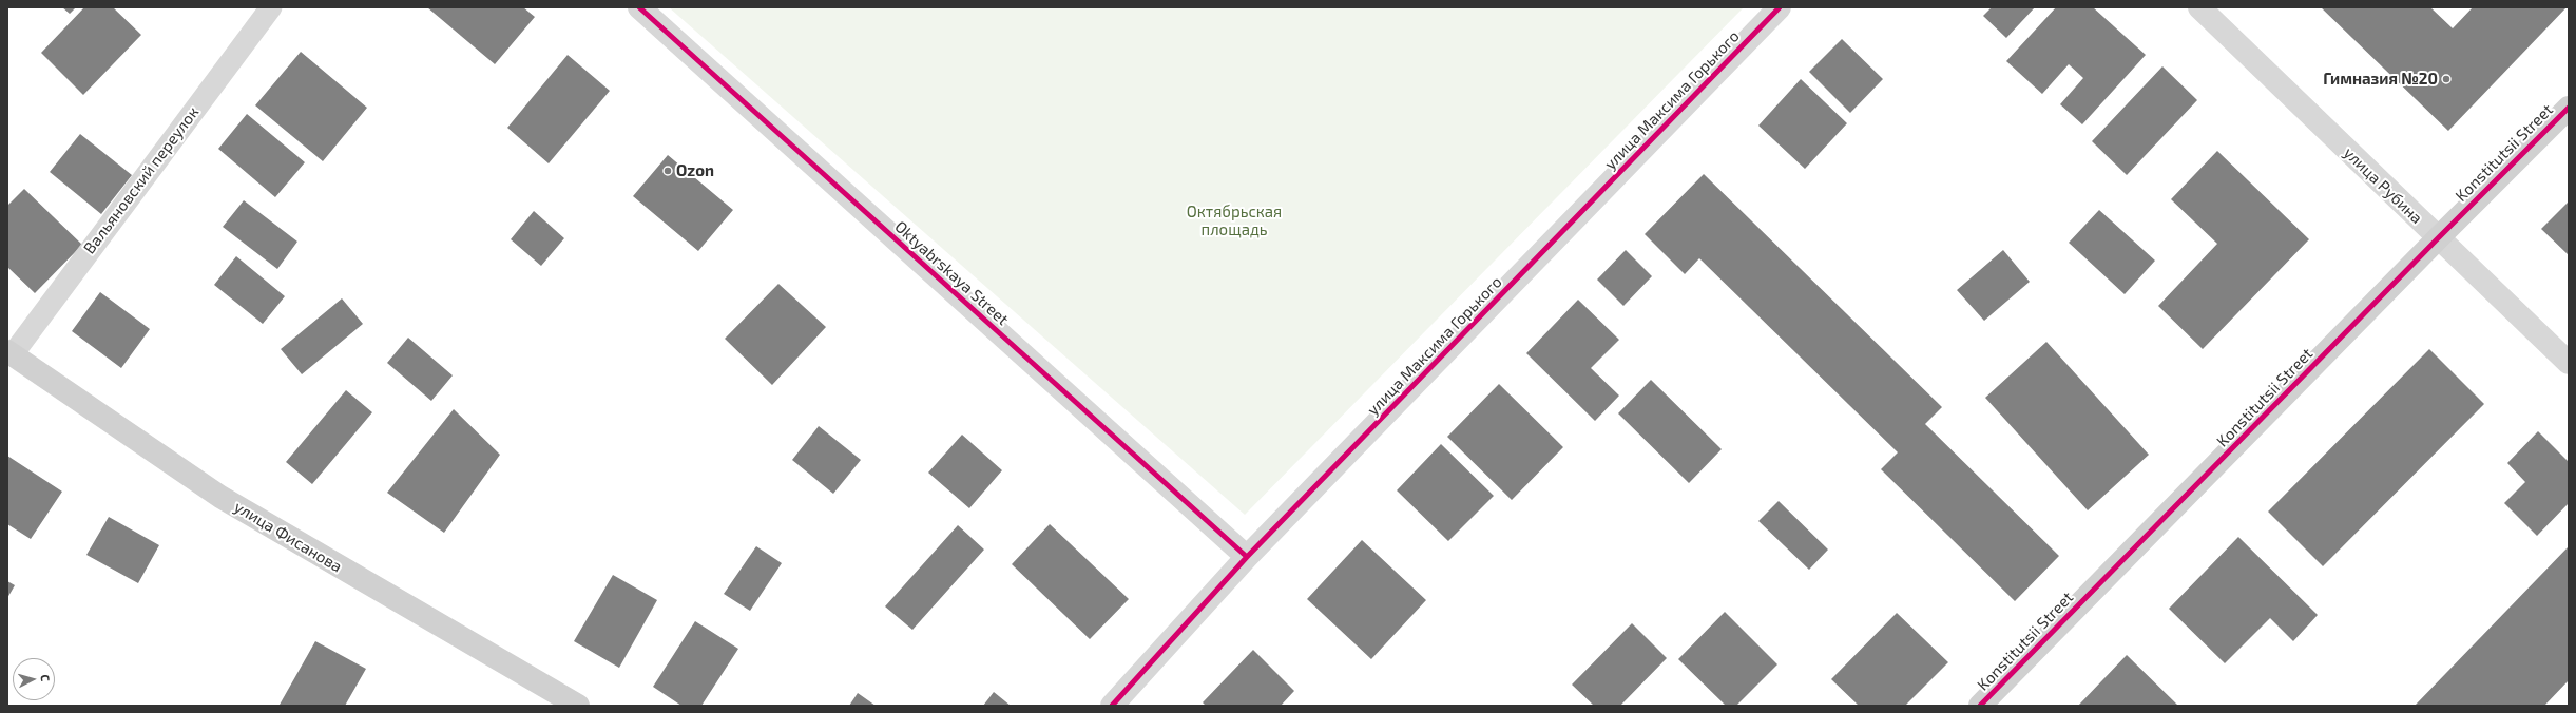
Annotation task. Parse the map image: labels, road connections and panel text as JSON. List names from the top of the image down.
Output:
{
  "streets": {
    "street": [
      "улица Максима Горького",
      "Konstitutsii Street",
      "улица Рубина",
      "Oktyabrskaya Street",
      "улица Фисанова"
    ],
    "lane": ["Вальяновский переулок"]
  },
  "crossings": [
    ["улица Максима Горького", "Oktyabrskaya Street"],
    ["Konstitutsii Street", "улица Рубина"],
    ["Вальяновский переулок", "улица Фисанова"]
  ],
  "parks": ["Октябрьская площадь"],
  "places": ["Гимназия №20", "Ozon"],
  "north": "right"
}
